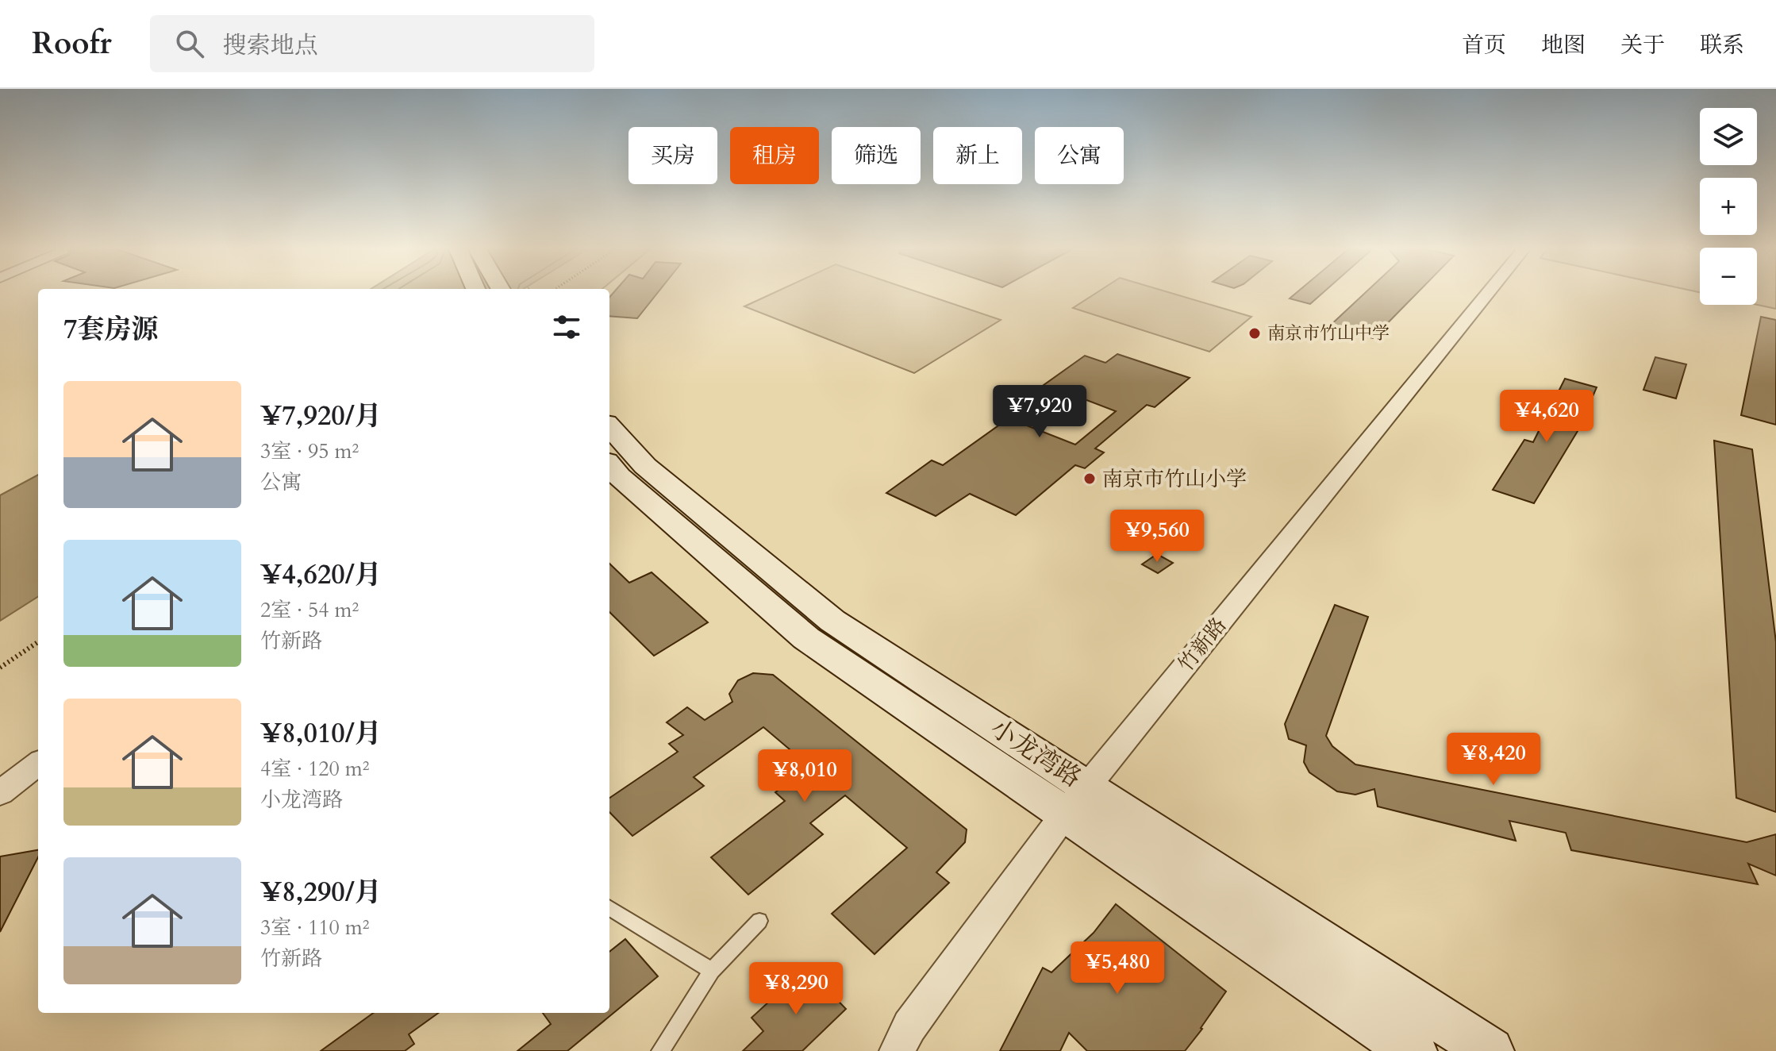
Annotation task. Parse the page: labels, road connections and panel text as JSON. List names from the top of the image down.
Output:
{
  "streets": {
    "main road": ["小龙湾路"],
    "street": ["竹新路"]
  },
  "crossings": [
    ["竹新路", "小龙湾路"]
  ],
  "places": ["南京市竹山中学", "南京市竹山小学"],
  "page": {
    "header": "Roofr",
    "search": "搜索地点",
    "nav": [
      "首页",
      "地图",
      "关于",
      "联系"
    ],
    "map_buttons": ["+", "−"],
    "chip": [
      "买房",
      "租房",
      "筛选",
      "新上",
      "公寓"
    ],
    "heading": "7套房源",
    "list": [
      {
        "name": "¥7,920/月",
        "note": "3室 · 95 m² · 公寓"
      },
      {
        "name": "¥4,620/月",
        "note": "2室 · 54 m² · 竹新路"
      },
      {
        "name": "¥8,010/月",
        "note": "4室 · 120 m² · 小龙湾路"
      },
      {
        "name": "¥8,290/月",
        "note": "3室 · 110 m² · 竹新路"
      }
    ],
    "price": [
      "¥7,920",
      "¥4,620",
      "¥9,560",
      "¥8,420",
      "¥8,010",
      "¥5,480",
      "¥8,290"
    ]
  }
}
